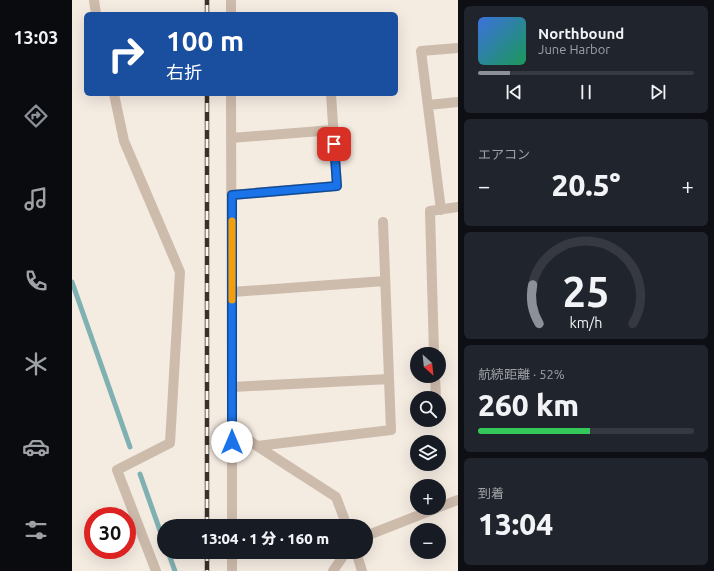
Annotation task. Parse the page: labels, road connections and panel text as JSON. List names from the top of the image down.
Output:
{
  "north": "bottom right",
  "page": {
    "tabs": "13:03",
    "turn": ["100 m", "右折"],
    "song": ["Northbound", "June Harbor"],
    "tile": [
      "エアコン",
      ["航続距離 · 52%", "260 km"],
      ["到着", "13:04"]
    ],
    "heat": ["−", "20.5°", "+"],
    "map_buttons": ["+", "−"],
    "limit": "30",
    "trip": "13:04 · 1 分 · 160 m",
    "gauge": ["25", "km/h"]
  }
}
